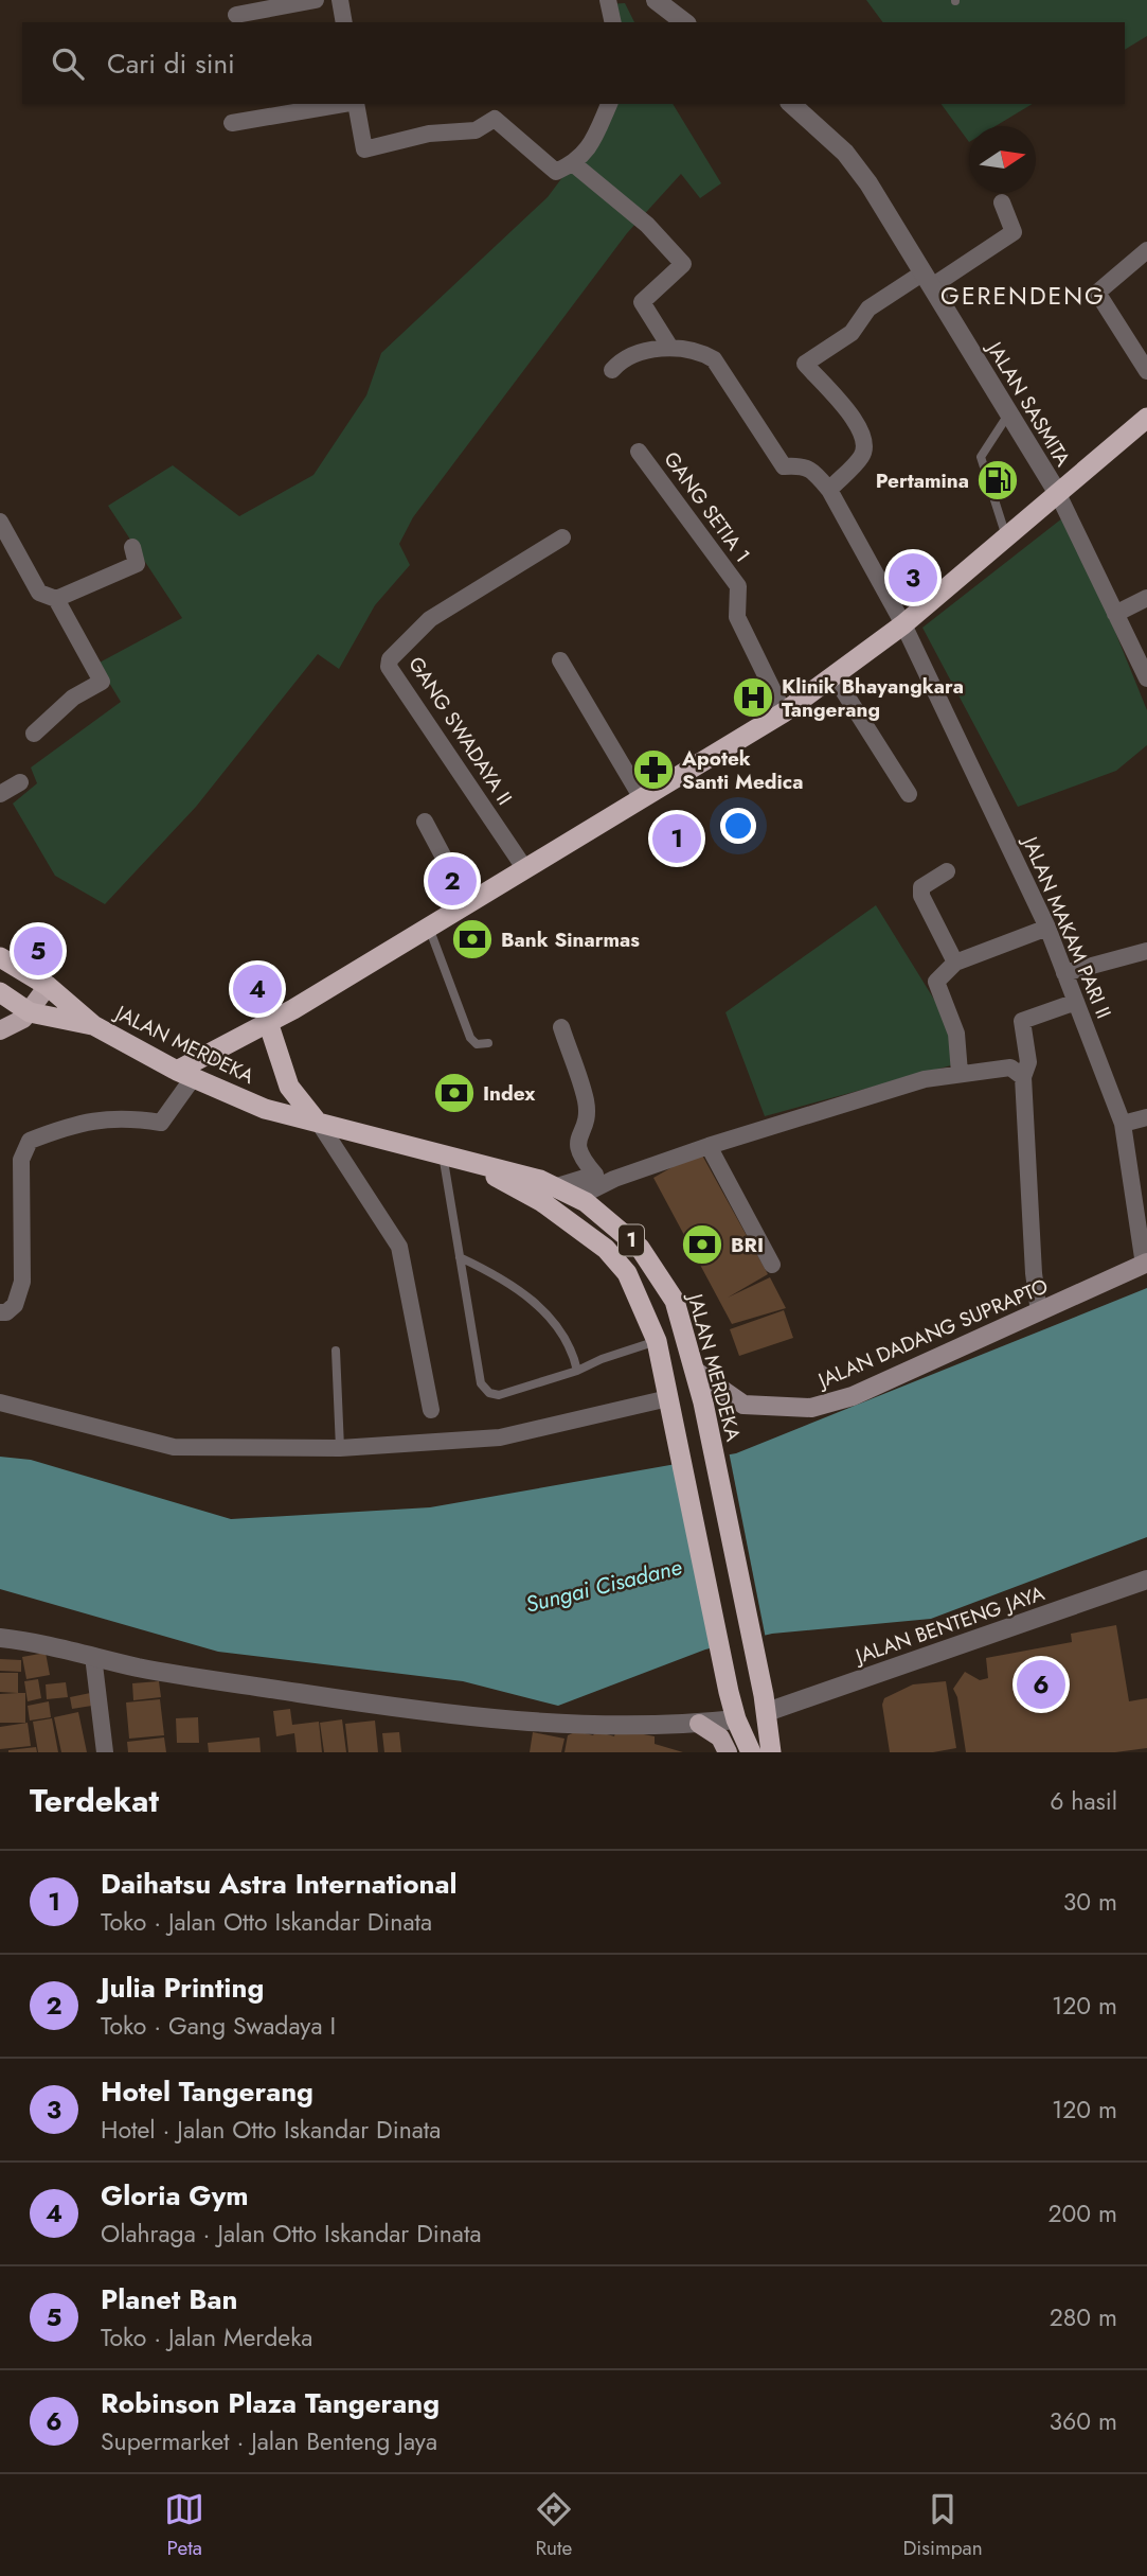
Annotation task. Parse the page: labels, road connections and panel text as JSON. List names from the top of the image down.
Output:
{
  "streets": {
    "highway": ["JALAN MERDEKA", "1"],
    "main road": ["JALAN DADANG SUPRAPTO"],
    "street": [
      "JALAN SASMITA",
      "GANG SETIA 1",
      "GANG SWADAYA II",
      "JALAN MAKAM PARI II",
      "JALAN BENTENG JAYA"
    ]
  },
  "crossings": [
    ["JALAN MAKAM PARI II", "JALAN DADANG SUPRAPTO"],
    ["JALAN MERDEKA", "1"],
    ["JALAN MERDEKA", "JALAN DADANG SUPRAPTO"],
    ["JALAN MERDEKA", "JALAN BENTENG JAYA"],
    ["1", "JALAN BENTENG JAYA"]
  ],
  "districts": ["GERENDENG"],
  "water": ["Sungai Cisadane"],
  "places": {
    "fuel station": ["Pertamina"],
    "hospital": ["Klinik Bhayangkara Tangerang"],
    "pharmacy": ["Apotek Santi Medica"],
    "bank": ["Bank Sinarmas", "Index", "BRI"]
  },
  "north": "right",
  "page": {
    "search": "Cari di sini",
    "pins": [
      "3",
      "1",
      "2",
      "5",
      "4",
      "6"
    ],
    "heading": ["Terdekat", "6 hasil"],
    "list": [
      {
        "mark": "1",
        "name": "Daihatsu Astra International",
        "note": "Toko · Jalan Otto Iskandar Dinata",
        "value": "30 m"
      },
      {
        "mark": "2",
        "name": "Julia Printing",
        "note": "Toko · Gang Swadaya I",
        "value": "120 m"
      },
      {
        "mark": "3",
        "name": "Hotel Tangerang",
        "note": "Hotel · Jalan Otto Iskandar Dinata",
        "value": "120 m"
      },
      {
        "mark": "4",
        "name": "Gloria Gym",
        "note": "Olahraga · Jalan Otto Iskandar Dinata",
        "value": "200 m"
      },
      {
        "mark": "5",
        "name": "Planet Ban",
        "note": "Toko · Jalan Merdeka",
        "value": "280 m"
      },
      {
        "mark": "6",
        "name": "Robinson Plaza Tangerang",
        "note": "Supermarket · Jalan Benteng Jaya",
        "value": "360 m"
      }
    ],
    "nav": ["Peta", "Rute", "Disimpan"]
  }
}
